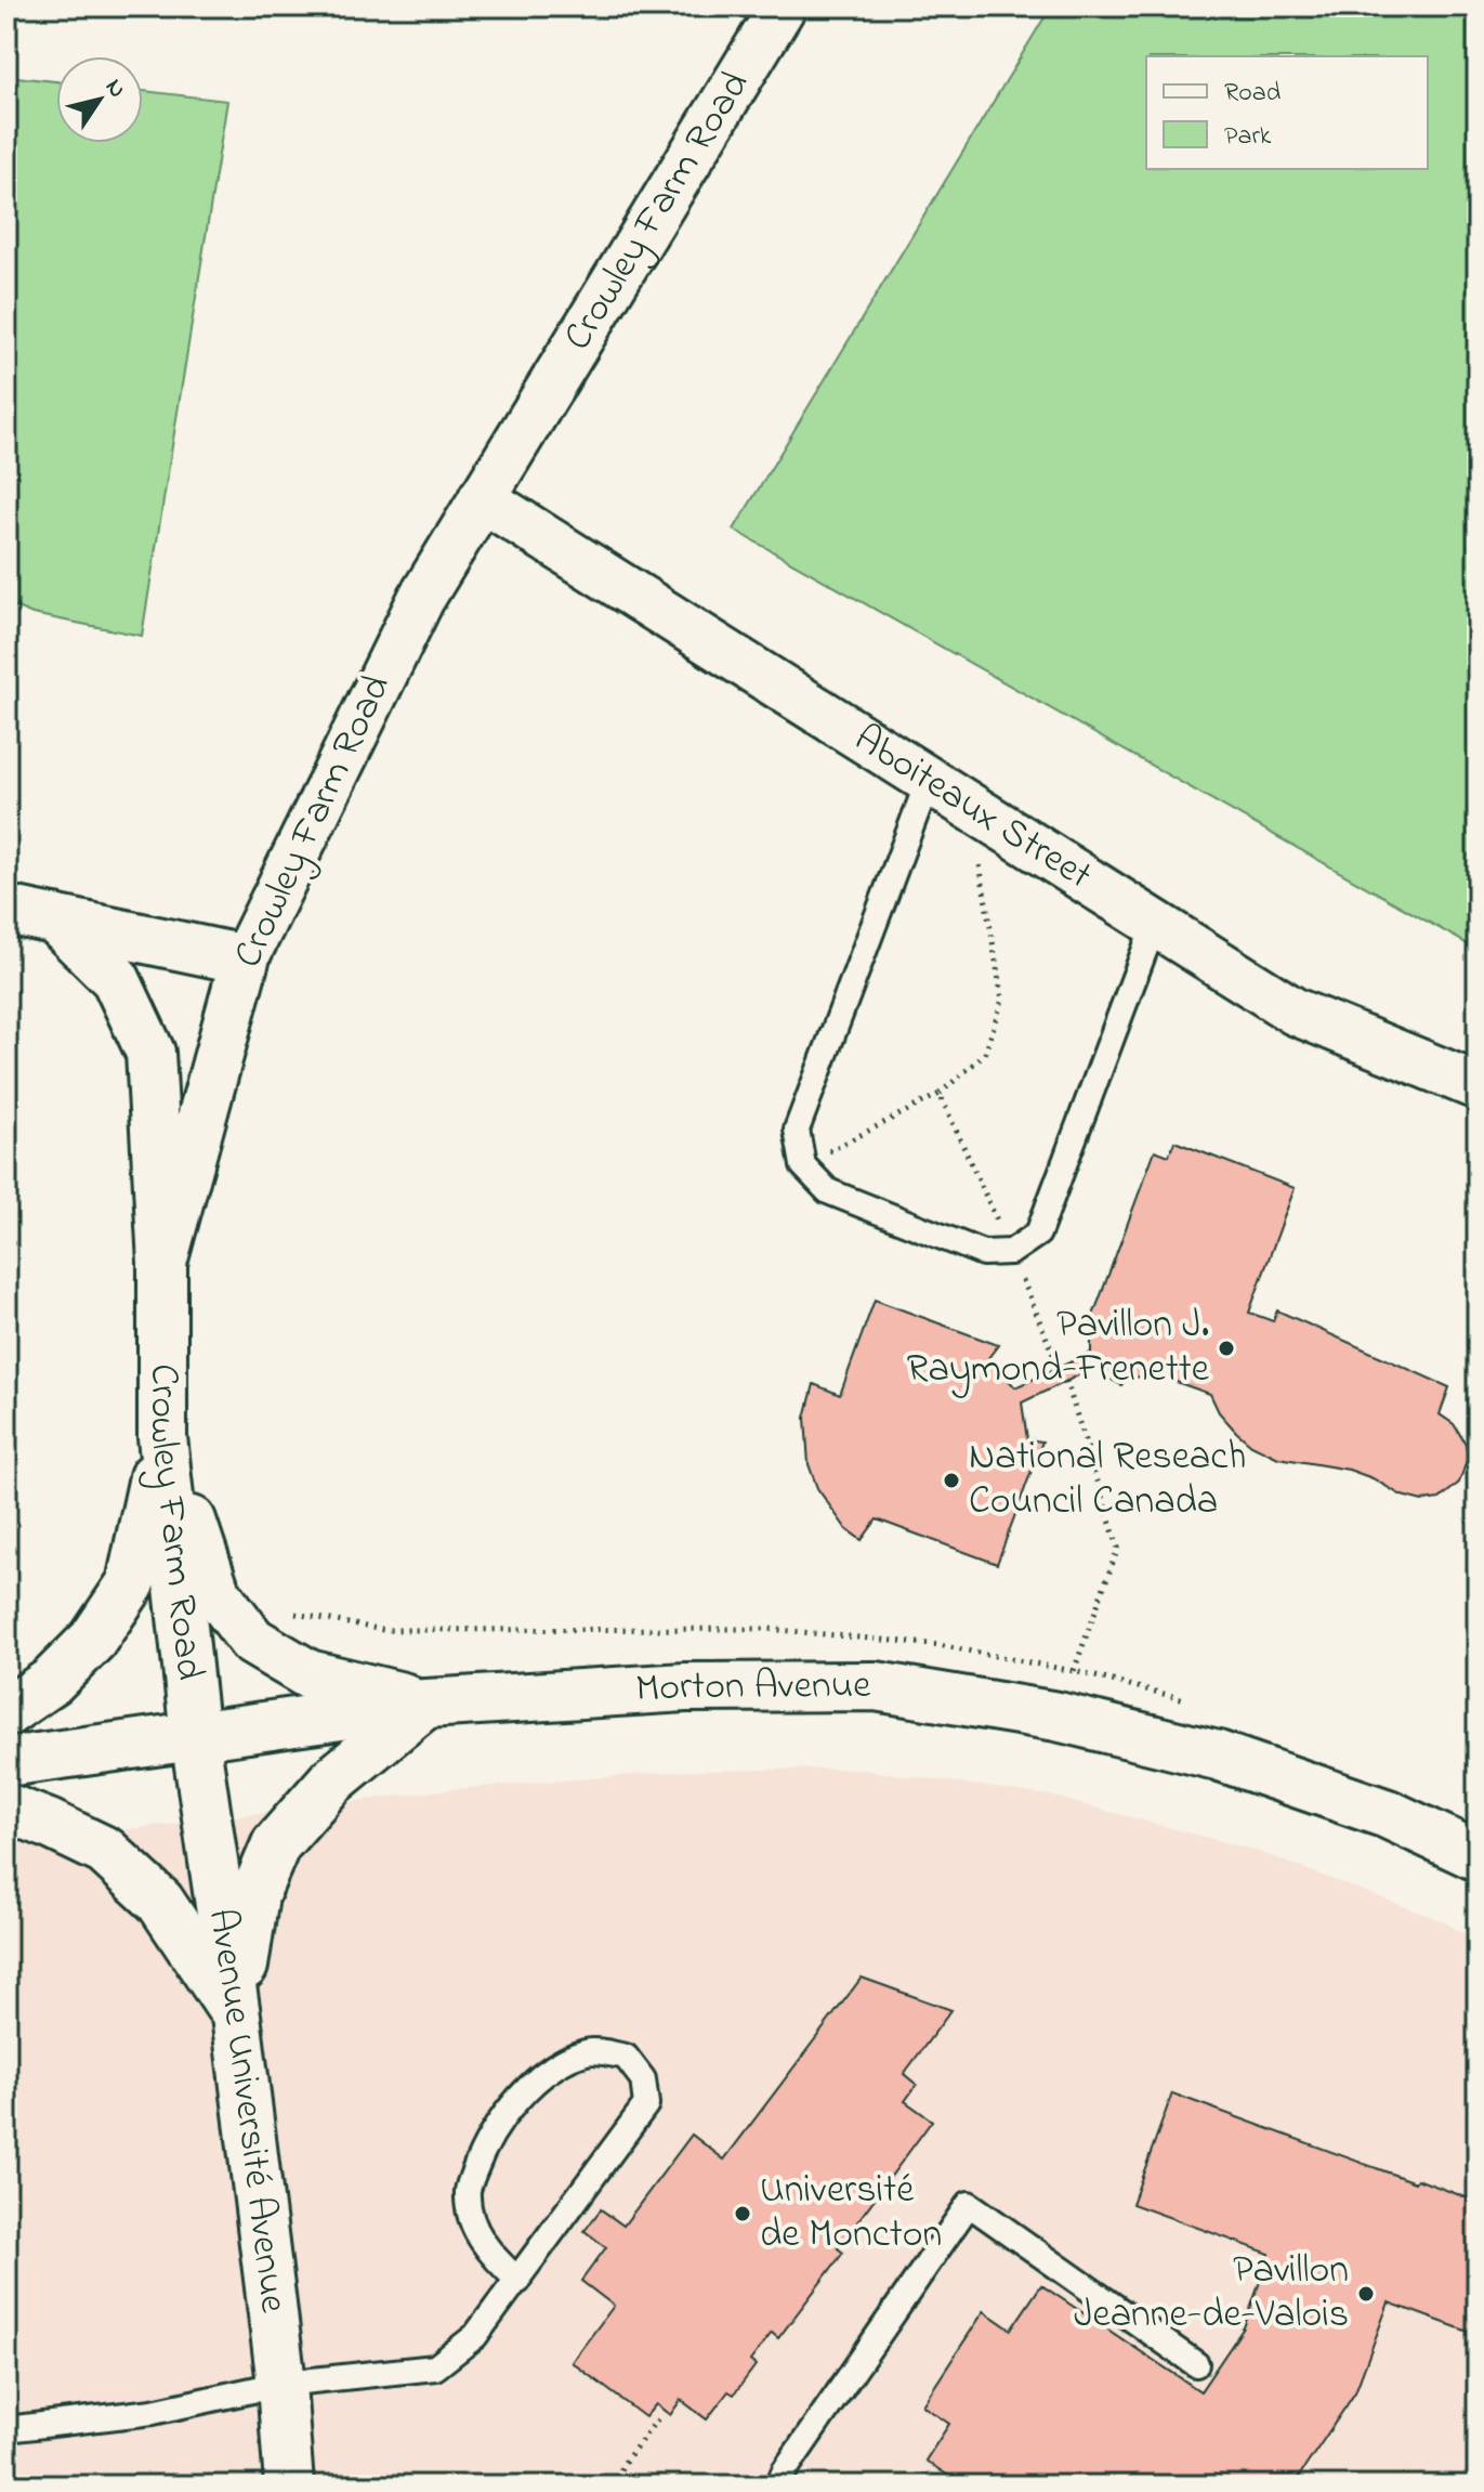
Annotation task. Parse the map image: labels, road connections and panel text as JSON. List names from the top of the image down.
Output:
{
  "streets": {
    "main road": ["Crowley Farm Road", "Morton Avenue", "Avenue Université Avenue"],
    "street": ["Aboiteaux Street"]
  },
  "crossings": [
    ["Crowley Farm Road", "Aboiteaux Street"],
    ["Crowley Farm Road", "Morton Avenue"],
    ["Crowley Farm Road", "Avenue Université Avenue"],
    ["Morton Avenue", "Avenue Université Avenue"]
  ],
  "places": [
    "Pavillon J. Raymond-Frenette",
    "National Reseach Council Canada",
    "Université de Moncton",
    "Pavillon Jeanne-de-Valois"
  ],
  "legend": ["Road", "Park"],
  "north": "top right"
}
